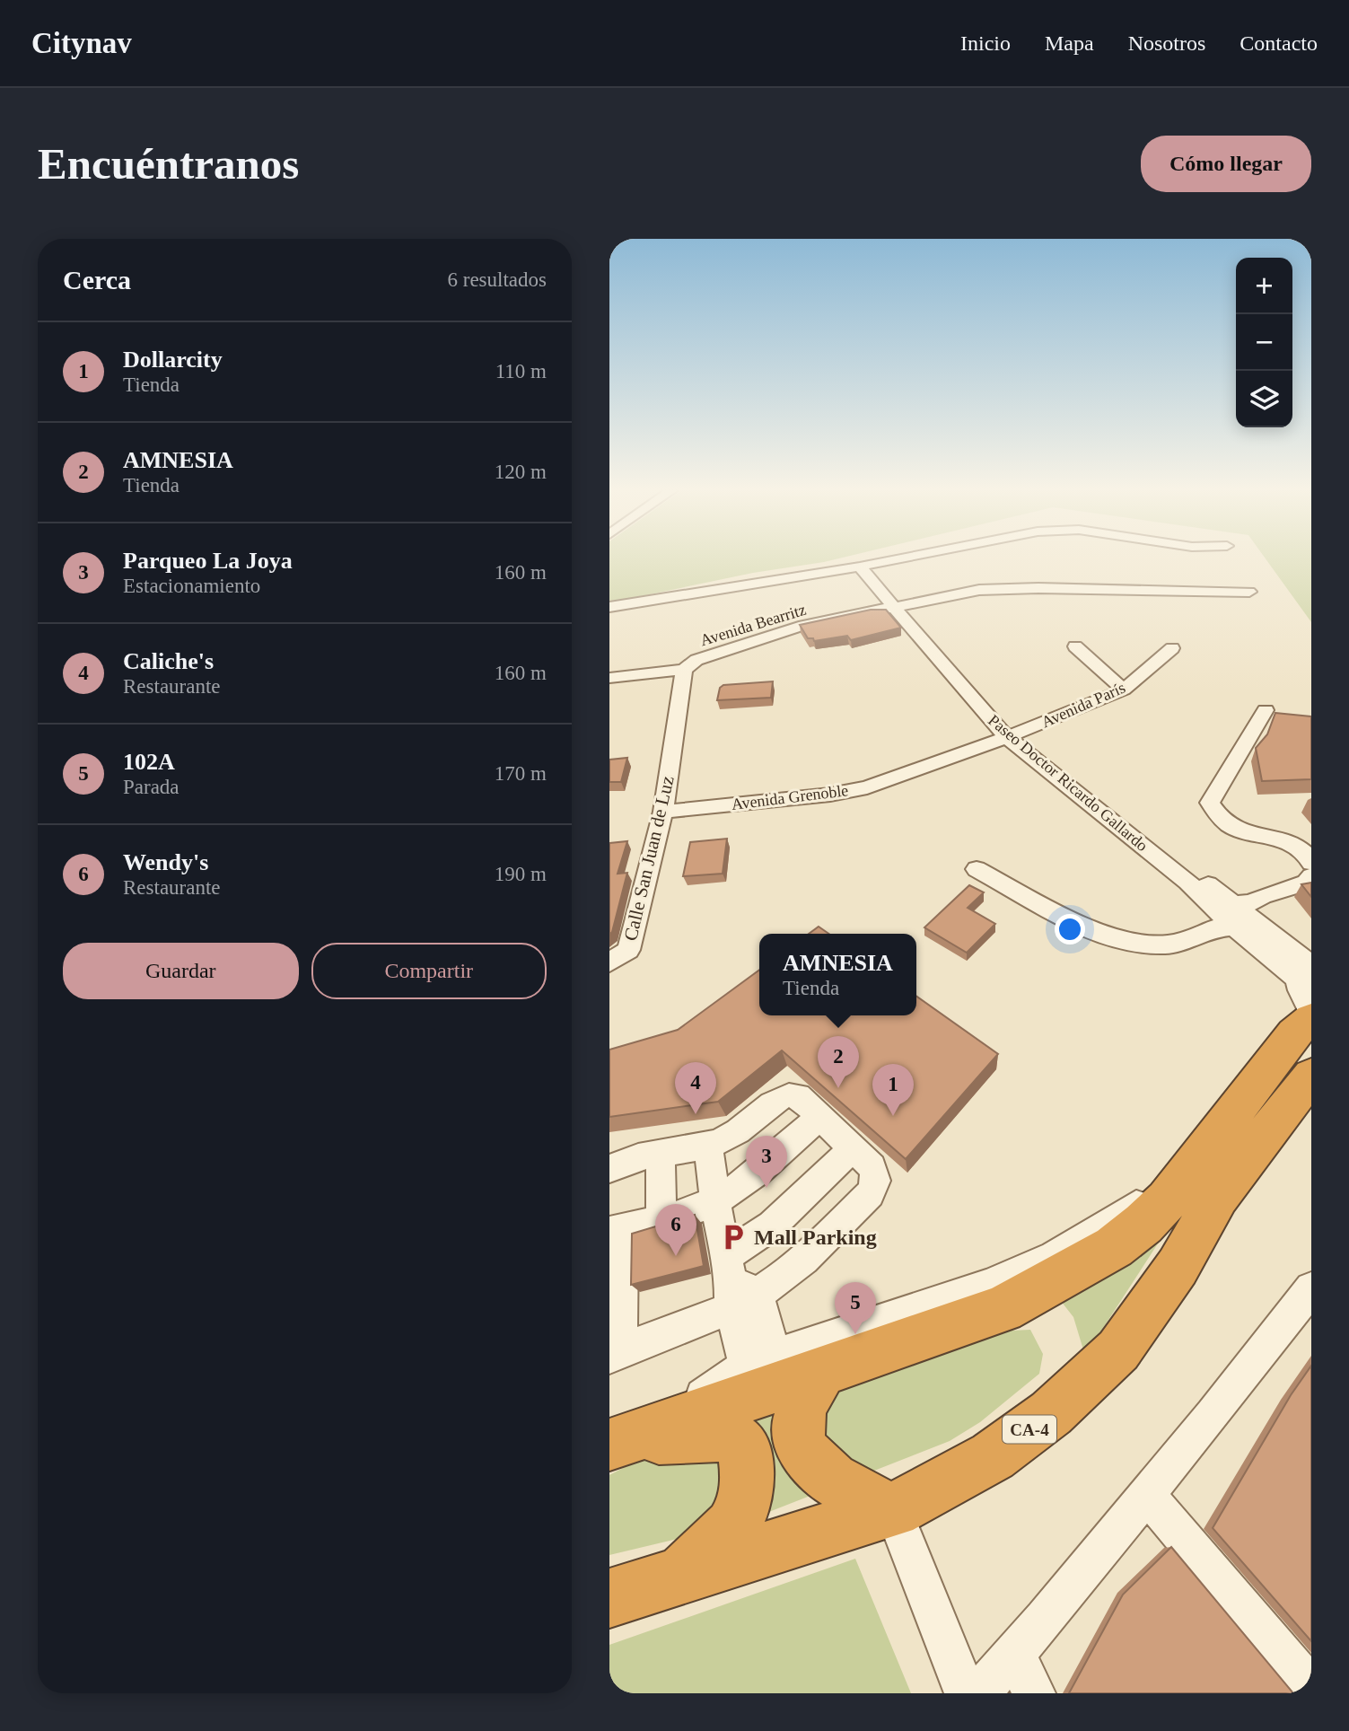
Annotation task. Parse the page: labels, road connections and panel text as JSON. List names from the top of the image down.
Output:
{
  "streets": {
    "highway": ["CA-4"],
    "street": [
      "Avenida Bearritz",
      "Avenida París",
      "Paseo Doctor Ricardo Gallardo",
      "Avenida Grenoble",
      "Calle San Juan de Luz"
    ]
  },
  "crossings": [
    ["Avenida Bearritz", "Paseo Doctor Ricardo Gallardo"],
    ["Avenida Bearritz", "Calle San Juan de Luz"],
    ["Avenida París", "Paseo Doctor Ricardo Gallardo"],
    ["Avenida París", "Avenida Grenoble"],
    ["Paseo Doctor Ricardo Gallardo", "Avenida Grenoble"],
    ["Avenida Grenoble", "Calle San Juan de Luz"]
  ],
  "places": {
    "parking": ["Mall Parking"]
  },
  "page": {
    "header": "Citynav",
    "nav": [
      "Inicio",
      "Mapa",
      "Nosotros",
      "Contacto"
    ],
    "buttons": [
      "Cómo llegar",
      ["Guardar", "Compartir"]
    ],
    "title": "Encuéntranos",
    "heading": ["Cerca", "6 resultados"],
    "map_buttons": ["+", "−"],
    "list": [
      {
        "mark": "1",
        "name": "Dollarcity",
        "note": "Tienda",
        "value": "110 m"
      },
      {
        "mark": "2",
        "name": "AMNESIA",
        "note": "Tienda",
        "value": "120 m"
      },
      {
        "mark": "3",
        "name": "Parqueo La Joya",
        "note": "Estacionamiento",
        "value": "160 m"
      },
      {
        "mark": "4",
        "name": "Caliche's",
        "note": "Restaurante",
        "value": "160 m"
      },
      {
        "mark": "5",
        "name": "102A",
        "note": "Parada",
        "value": "170 m"
      },
      {
        "mark": "6",
        "name": "Wendy's",
        "note": "Restaurante",
        "value": "190 m"
      }
    ],
    "popup": ["AMNESIA", "Tienda"],
    "pins": [
      "2",
      "4",
      "1",
      "3",
      "6",
      "5"
    ]
  }
}
